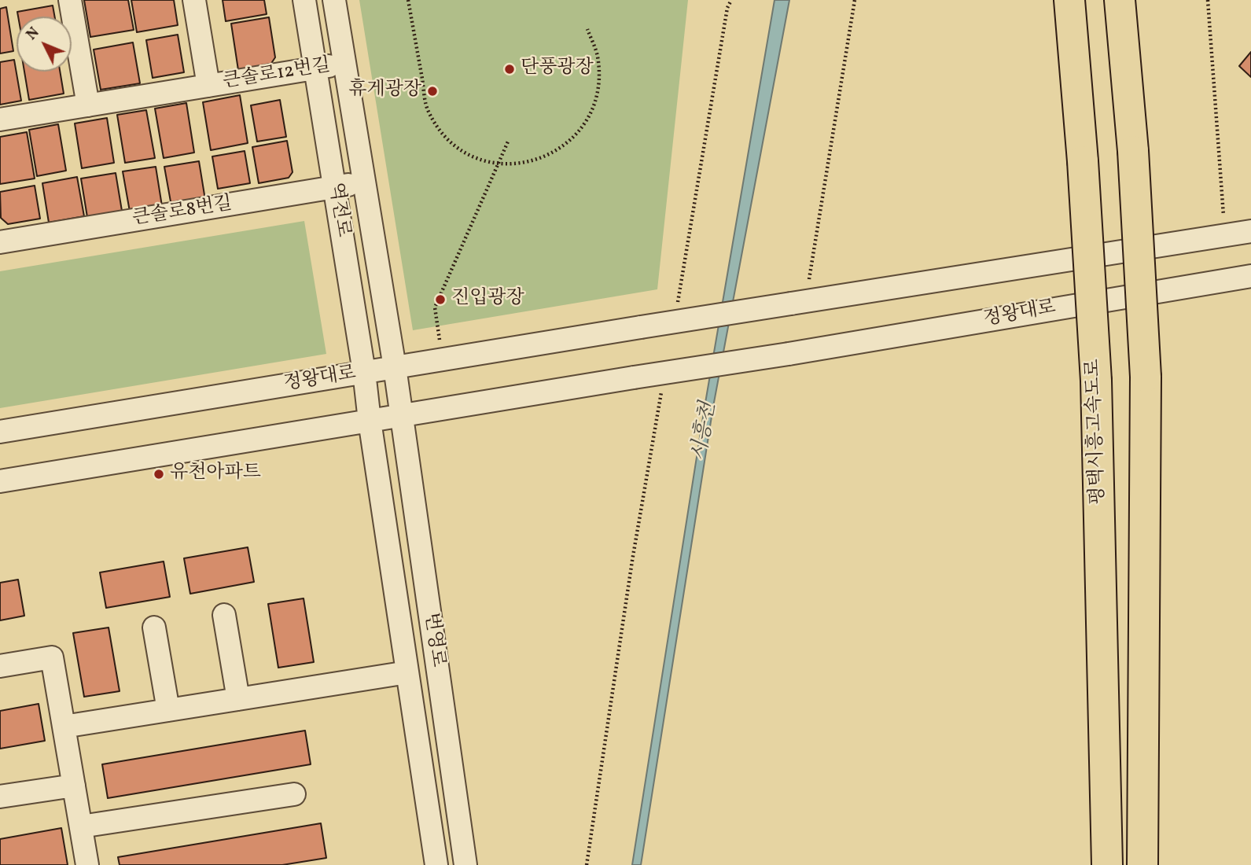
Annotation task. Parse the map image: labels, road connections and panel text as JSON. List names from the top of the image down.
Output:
{
  "streets": {
    "highway": ["평택시흥고속도로"],
    "street": [
      "큰솔로12번길",
      "역전로",
      "큰솔로8번길",
      "정왕대로",
      "번영로"
    ]
  },
  "crossings": [
    ["큰솔로12번길", "역전로"],
    ["역전로", "큰솔로8번길"],
    ["역전로", "정왕대로"],
    ["역전로", "번영로"],
    ["정왕대로", "번영로"]
  ],
  "water": ["시흥천"],
  "places": [
    "단풍광장",
    "휴게광장",
    "진입광장",
    "유천아파트"
  ],
  "north": "top left"
}
